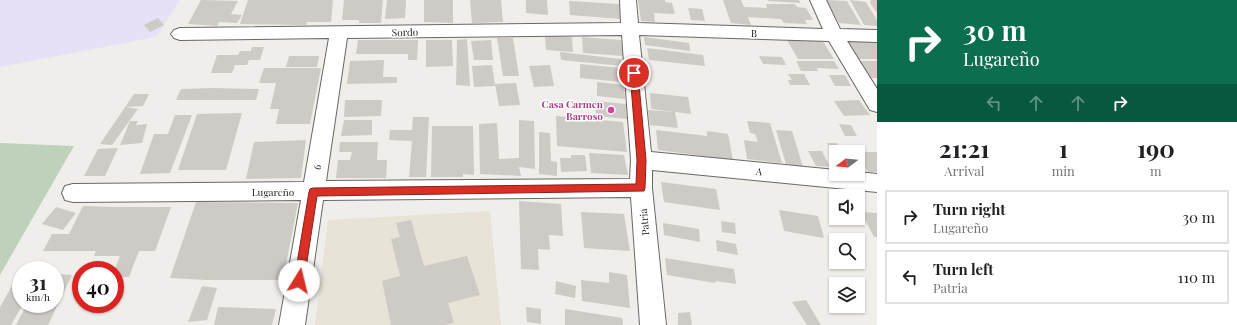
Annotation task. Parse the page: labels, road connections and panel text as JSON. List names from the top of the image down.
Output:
{
  "streets": {
    "street": [
      "Sordo",
      "B",
      "6",
      "A",
      "Lugareño",
      "Patria"
    ]
  },
  "crossings": [
    ["Sordo", "B"],
    ["Sordo", "6"],
    ["Sordo", "Patria"],
    ["B", "Patria"],
    ["6", "Lugareño"],
    ["A", "Patria"],
    ["Lugareño", "Patria"]
  ],
  "places": ["Casa Carmen Barroso"],
  "north": "left",
  "page": {
    "turn": ["30 m", "Lugareño"],
    "eta": [
      "21:21",
      "Arrival",
      "1",
      "min",
      "190",
      "m"
    ],
    "list": [
      {
        "name": "Turn right",
        "note": "Lugareño",
        "value": "30 m"
      },
      {
        "name": "Turn left",
        "note": "Patria",
        "value": "110 m"
      }
    ],
    "speed": "31 km/h",
    "limit": "40"
  }
}
